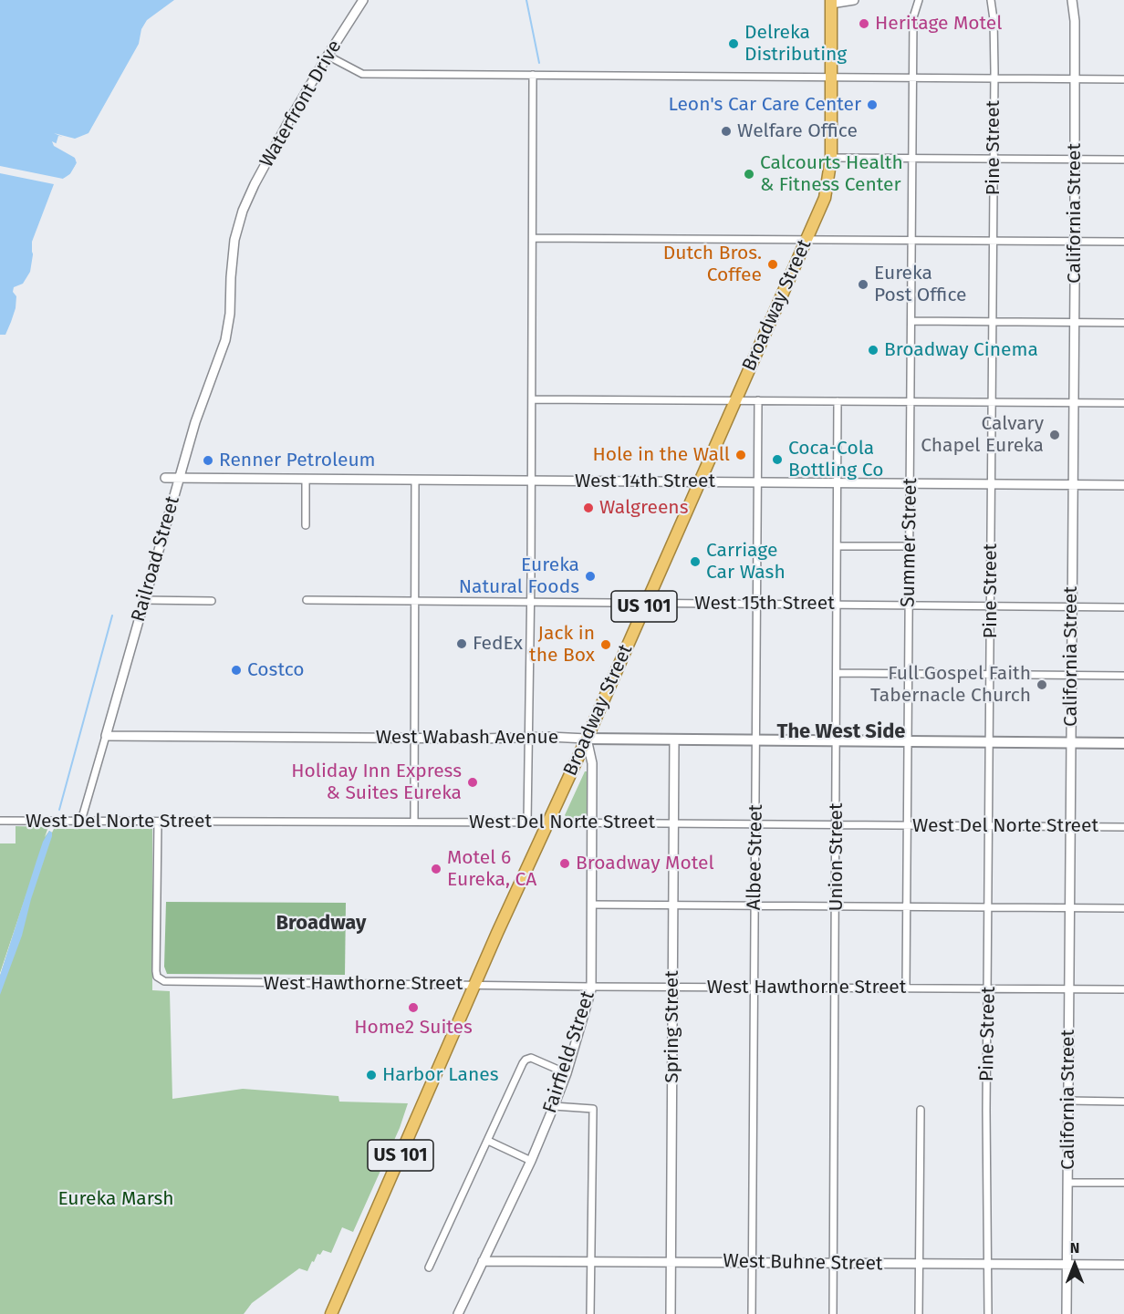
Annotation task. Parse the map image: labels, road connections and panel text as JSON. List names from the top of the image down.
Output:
{
  "streets": {
    "highway": ["Broadway Street", "US 101"],
    "main road": ["West Wabash Avenue"],
    "street": [
      "Waterfront Drive",
      "Pine Street",
      "California Street",
      "West 14th Street",
      "Summer Street",
      "Railroad Street",
      "West 15th Street",
      "West Del Norte Street",
      "Albee Street",
      "Union Street",
      "West Hawthorne Street",
      "Spring Street",
      "Fairfield Street",
      "West Buhne Street"
    ]
  },
  "crossings": [
    ["Waterfront Drive", "Railroad Street"],
    ["Pine Street", "West 14th Street"],
    ["Pine Street", "West 15th Street"],
    ["Pine Street", "West Wabash Avenue"],
    ["Pine Street", "West Del Norte Street"],
    ["Pine Street", "West Hawthorne Street"],
    ["Pine Street", "West Buhne Street"],
    ["California Street", "West 14th Street"],
    ["California Street", "West 15th Street"],
    ["California Street", "West Wabash Avenue"],
    ["California Street", "West Del Norte Street"],
    ["California Street", "West Hawthorne Street"],
    ["California Street", "West Buhne Street"],
    ["Broadway Street", "West 14th Street"],
    ["Broadway Street", "West 15th Street"],
    ["Broadway Street", "West Wabash Avenue"],
    ["Broadway Street", "West Del Norte Street"],
    ["Broadway Street", "West Hawthorne Street"],
    ["Broadway Street", "Fairfield Street"],
    ["West 14th Street", "Summer Street"],
    ["West 14th Street", "Railroad Street"],
    ["West 14th Street", "Albee Street"],
    ["West 14th Street", "Union Street"],
    ["Summer Street", "West 15th Street"],
    ["Summer Street", "West Wabash Avenue"],
    ["Summer Street", "West Del Norte Street"],
    ["Summer Street", "West Hawthorne Street"],
    ["Railroad Street", "West Wabash Avenue"],
    ["Railroad Street", "West Del Norte Street"],
    ["West 15th Street", "Albee Street"],
    ["West 15th Street", "Union Street"],
    ["West Wabash Avenue", "Albee Street"],
    ["West Wabash Avenue", "Union Street"],
    ["West Wabash Avenue", "Spring Street"],
    ["West Wabash Avenue", "Fairfield Street"],
    ["West Del Norte Street", "Albee Street"],
    ["West Del Norte Street", "Union Street"],
    ["West Del Norte Street", "West Hawthorne Street"],
    ["West Del Norte Street", "Spring Street"],
    ["West Del Norte Street", "Fairfield Street"],
    ["Albee Street", "West Hawthorne Street"],
    ["Albee Street", "West Buhne Street"],
    ["Union Street", "West Hawthorne Street"],
    ["Union Street", "West Buhne Street"],
    ["West Hawthorne Street", "Spring Street"],
    ["West Hawthorne Street", "Fairfield Street"],
    ["Spring Street", "West Buhne Street"],
    ["Fairfield Street", "West Buhne Street"]
  ],
  "districts": ["The West Side", "Broadway"],
  "parks": ["Eureka Marsh"],
  "places": [
    "Heritage Motel",
    "Delreka Distributing",
    "Leon's Car Care Center",
    "Welfare Office",
    "Calcourts Health & Fitness Center",
    "Dutch Bros. Coffee",
    "Eureka Post Office",
    "Broadway Cinema",
    "Calvary Chapel Eureka",
    "Hole in the Wall",
    "Coca-Cola Bottling Co",
    "Renner Petroleum",
    "Walgreens",
    "Carriage Car Wash",
    "Eureka Natural Foods",
    "FedEx",
    "Jack in the Box",
    "Costco",
    "Full Gospel Faith Tabernacle Church",
    "Holiday Inn Express & Suites Eureka",
    "Broadway Motel",
    "Motel 6 Eureka, CA",
    "Home2 Suites",
    "Harbor Lanes"
  ],
  "north": "top"
}
